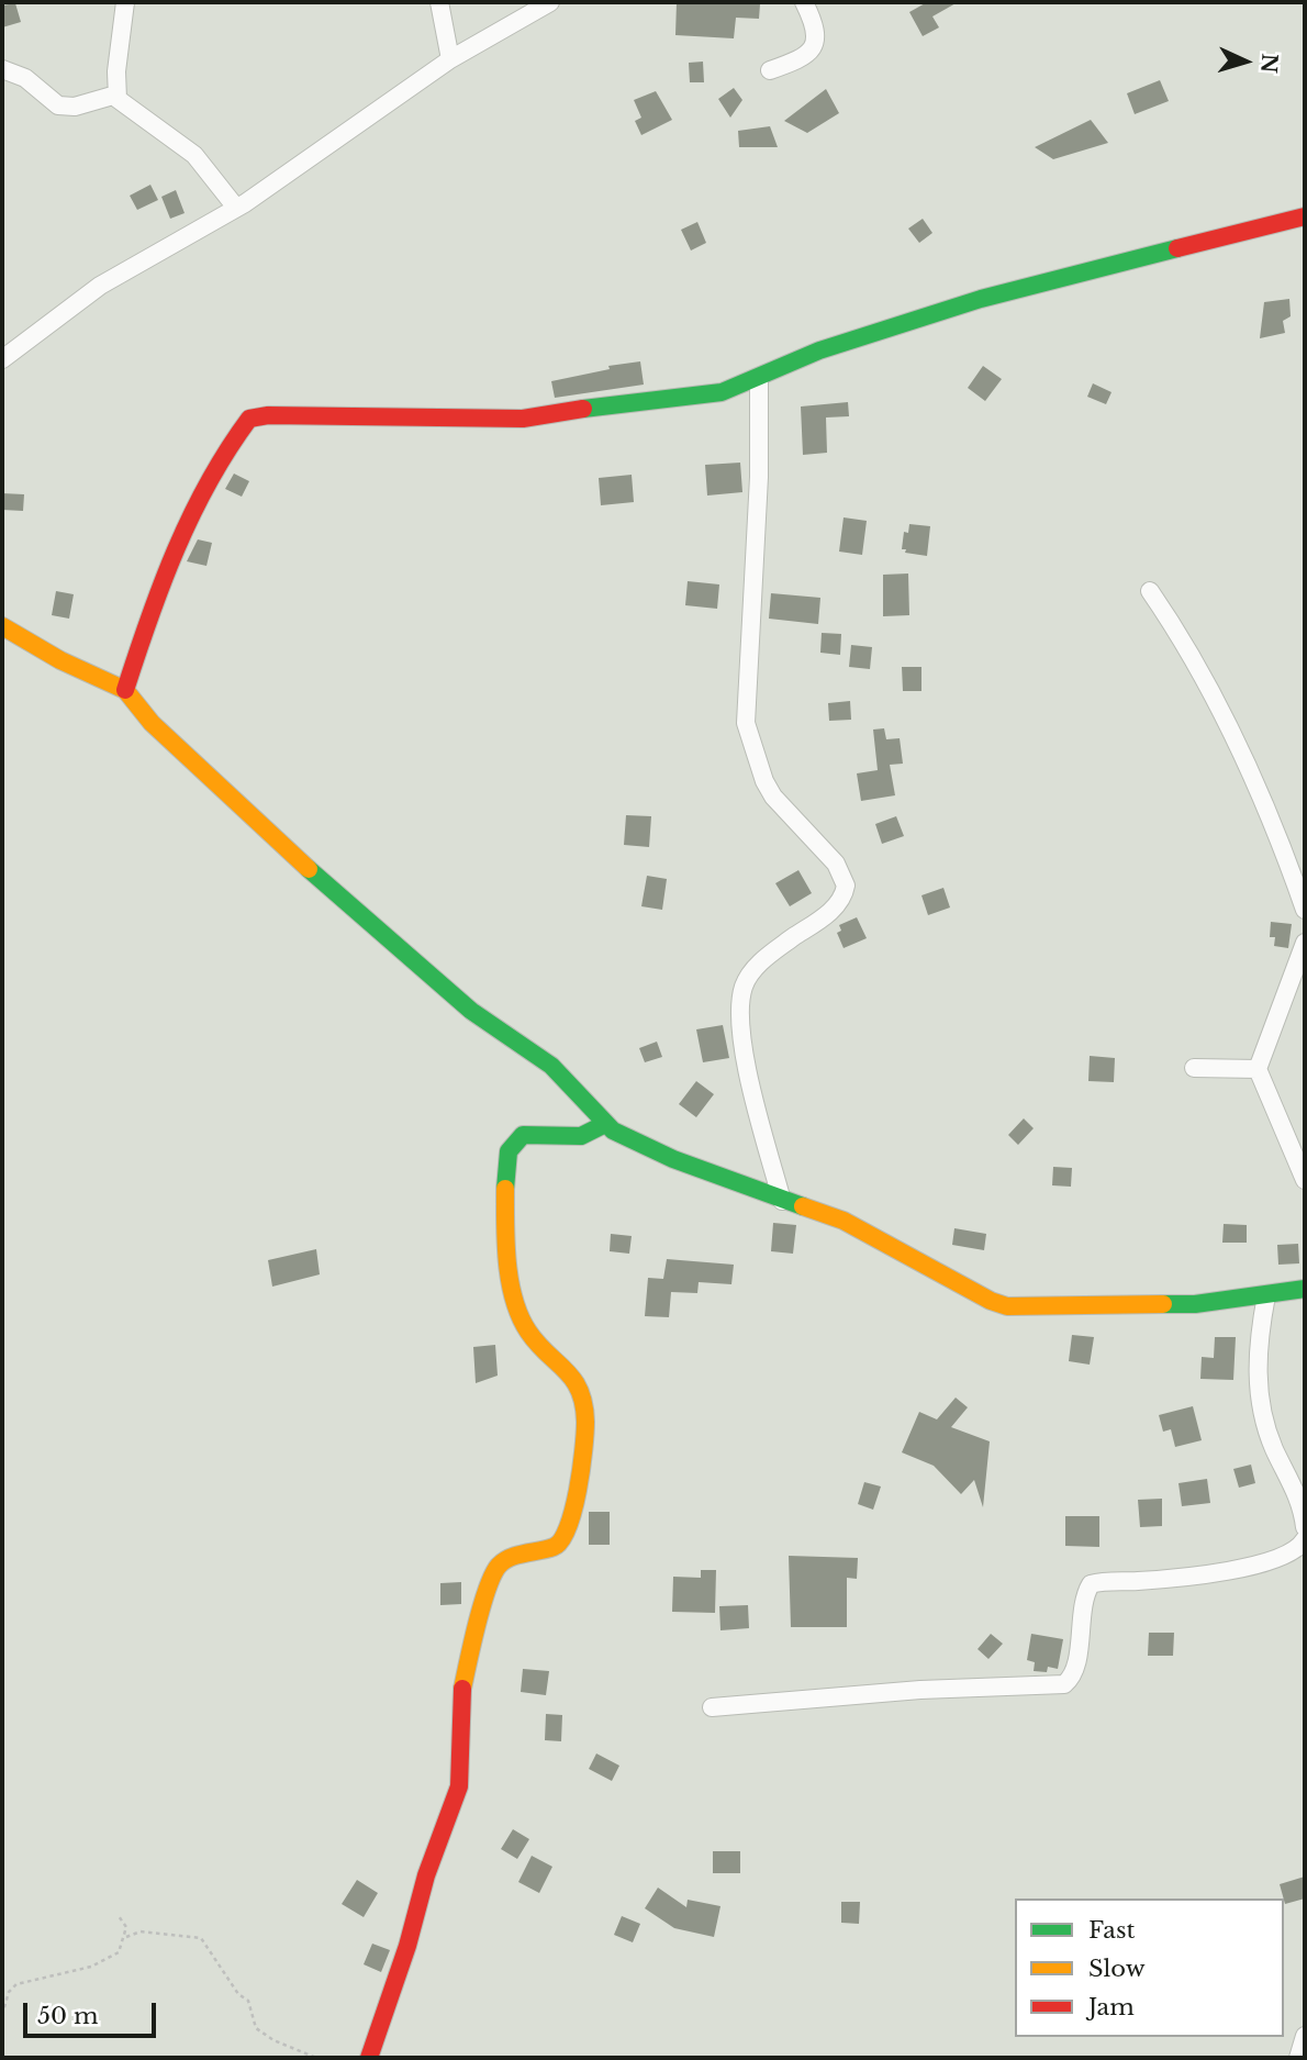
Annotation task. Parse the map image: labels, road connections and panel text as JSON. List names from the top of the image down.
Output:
{
  "legend": ["Fast", "Slow", "Jam"],
  "scale_bar": "50 m",
  "north": "right"
}
